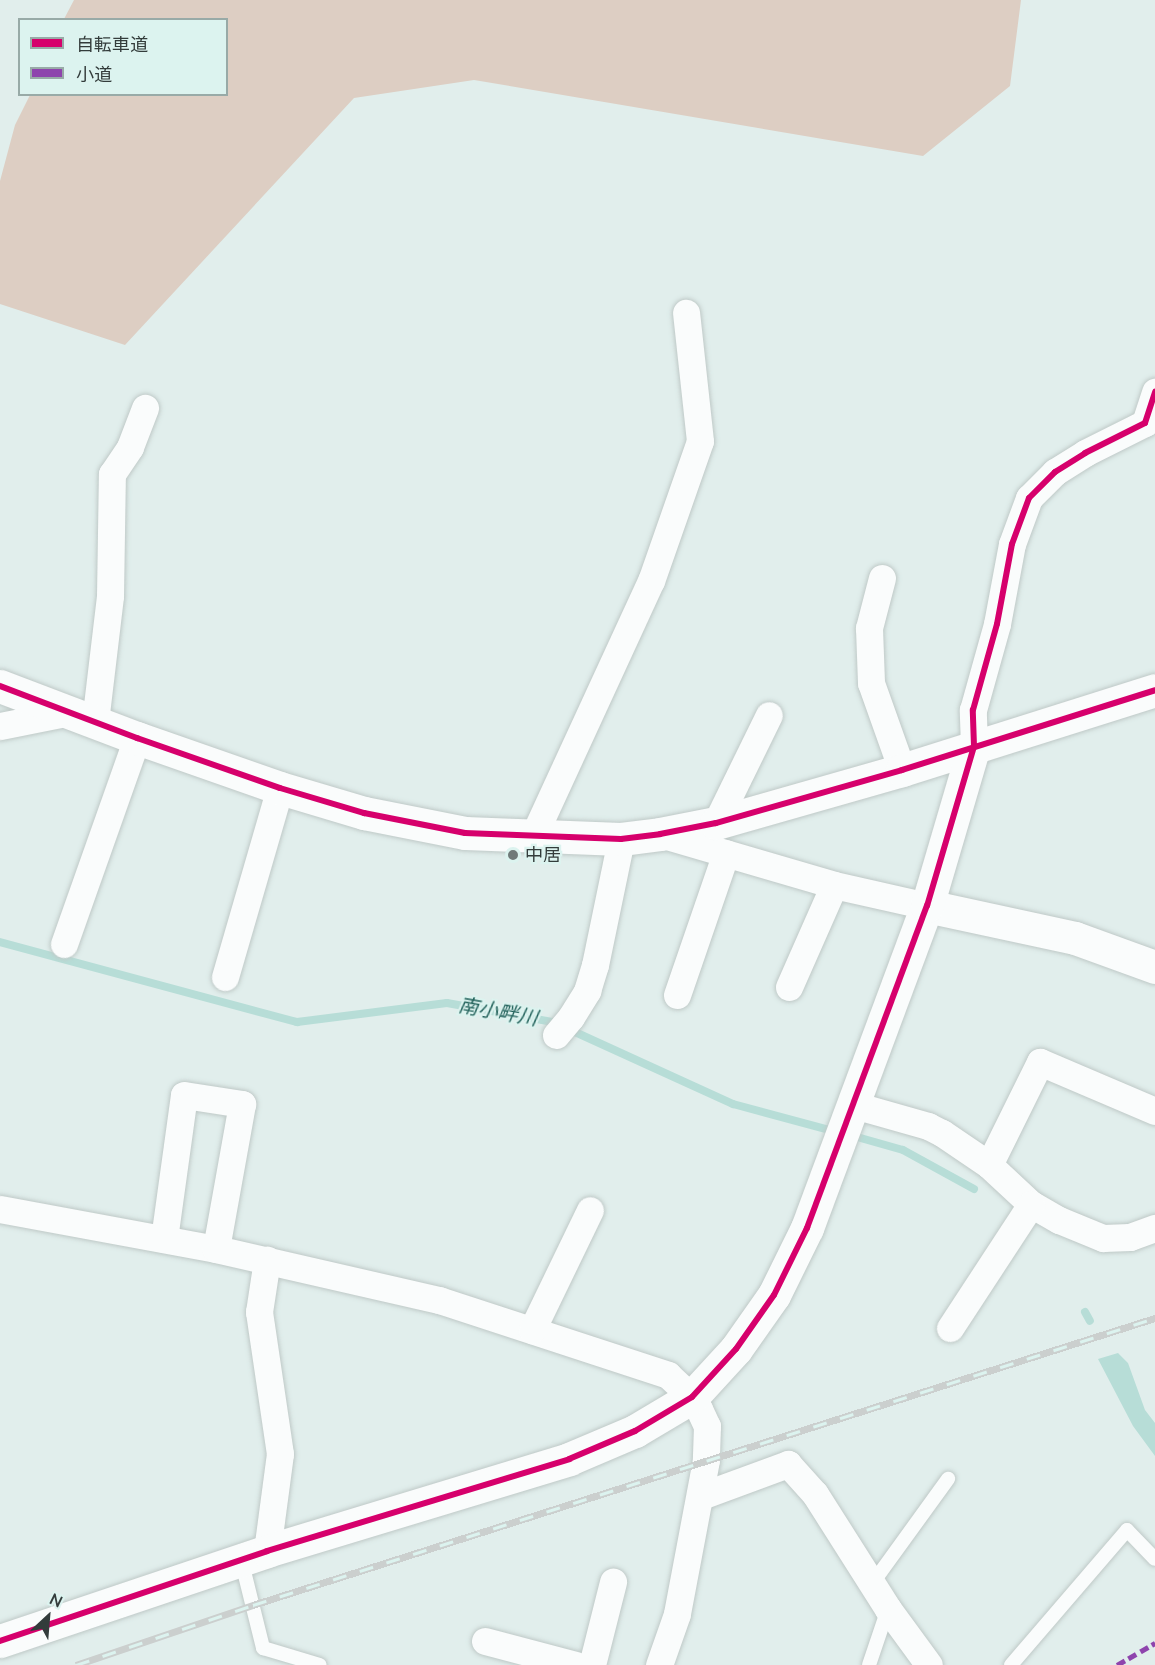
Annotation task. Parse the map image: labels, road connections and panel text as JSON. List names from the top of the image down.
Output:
{
  "water": ["南小畔川"],
  "places": ["中居"],
  "legend": ["自転車道", "小道"],
  "north": "top right"
}
